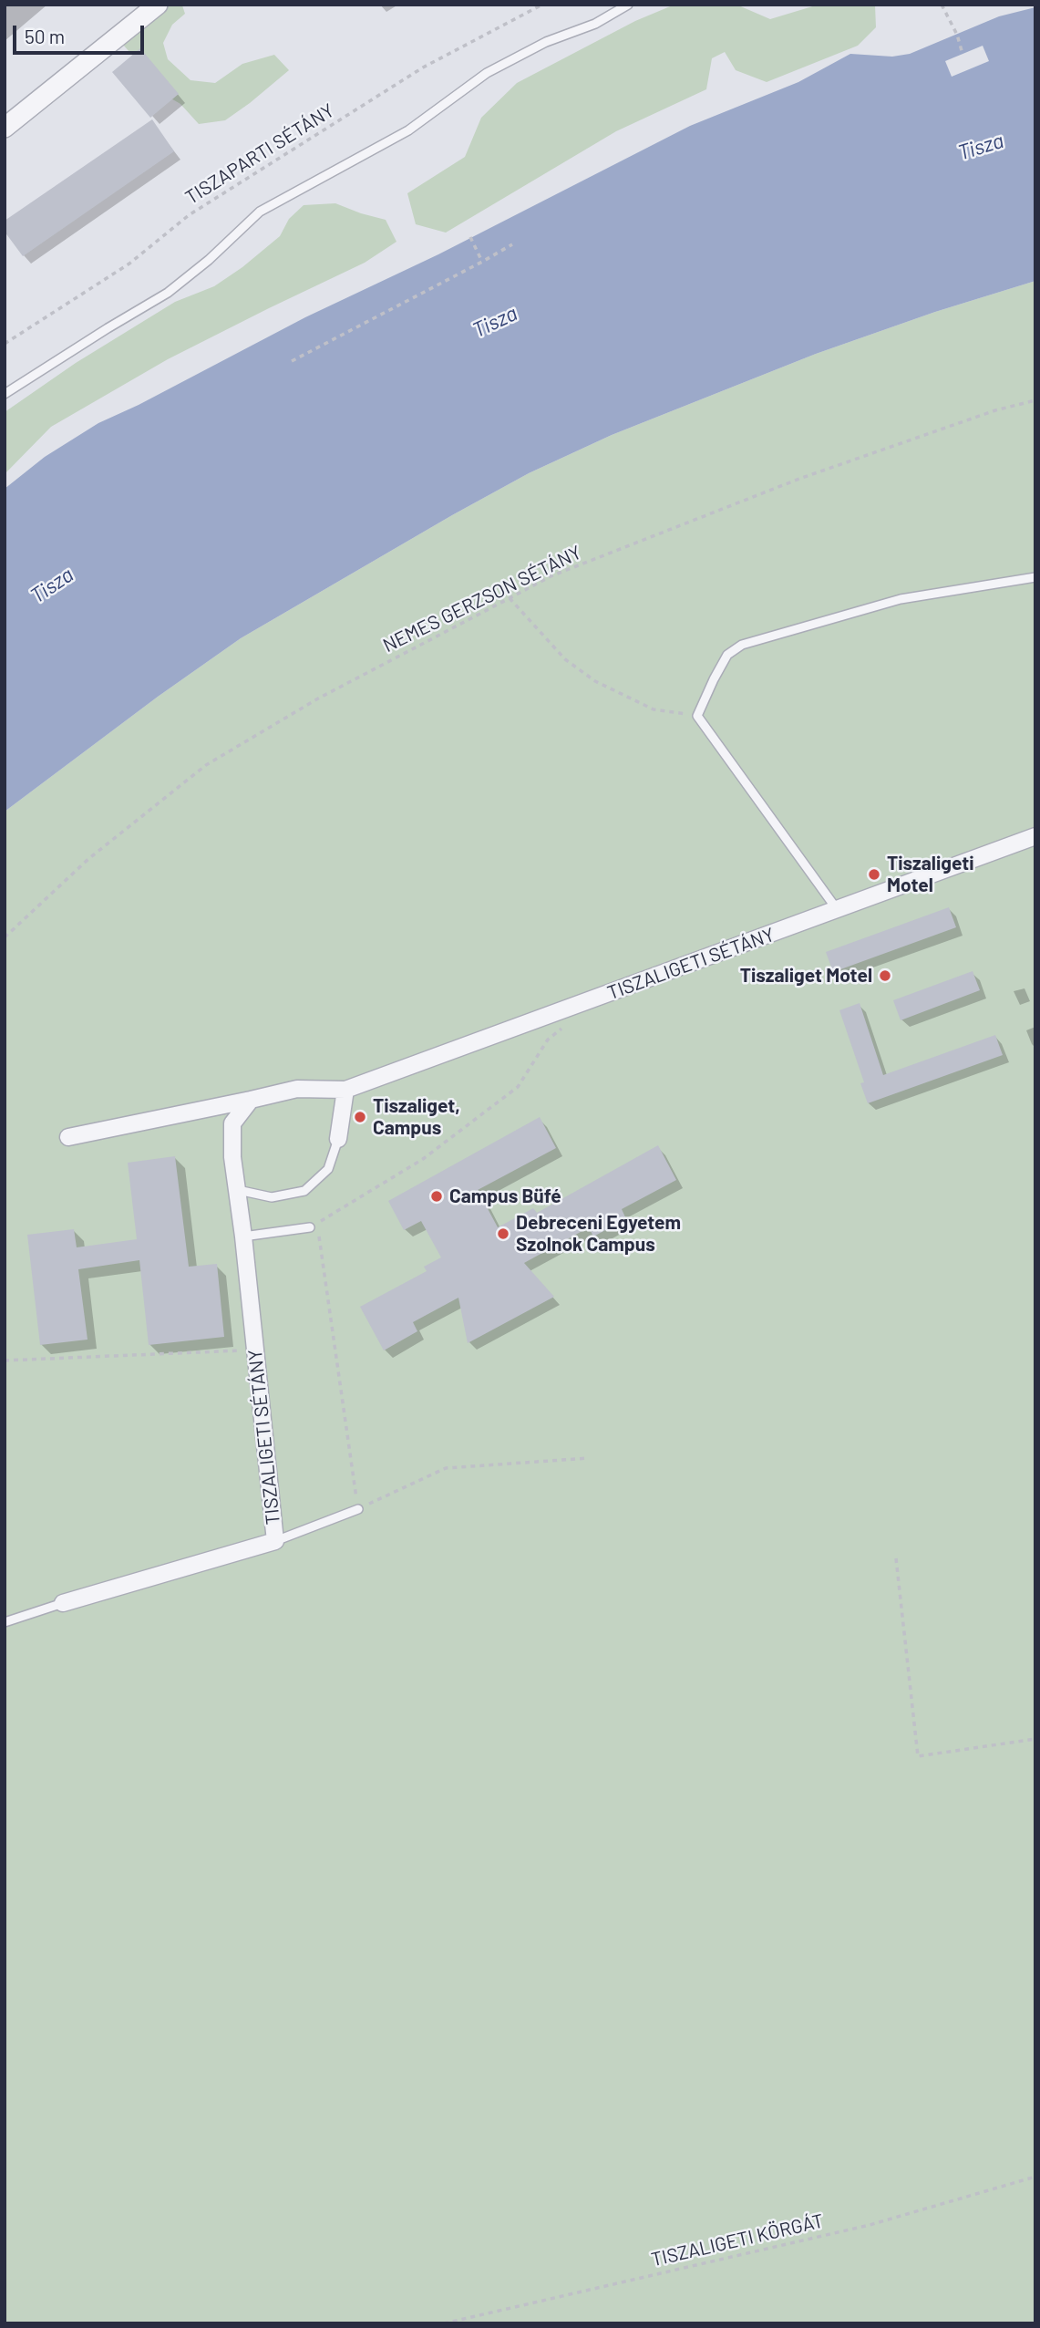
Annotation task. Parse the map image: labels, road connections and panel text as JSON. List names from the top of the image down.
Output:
{
  "streets": {
    "street": ["TISZALIGETI SÉTÁNY"],
    "path": ["TISZAPARTI SÉTÁNY", "NEMES GERZSON SÉTÁNY", "TISZALIGETI KÖRGÁT"]
  },
  "water": ["Tisza"],
  "places": [
    "Tiszaligeti Motel",
    "Tiszaliget Motel",
    "Tiszaliget, Campus",
    "Campus Büfé",
    "Debreceni Egyetem Szolnok Campus"
  ],
  "scale_bar": "50 m"
}
